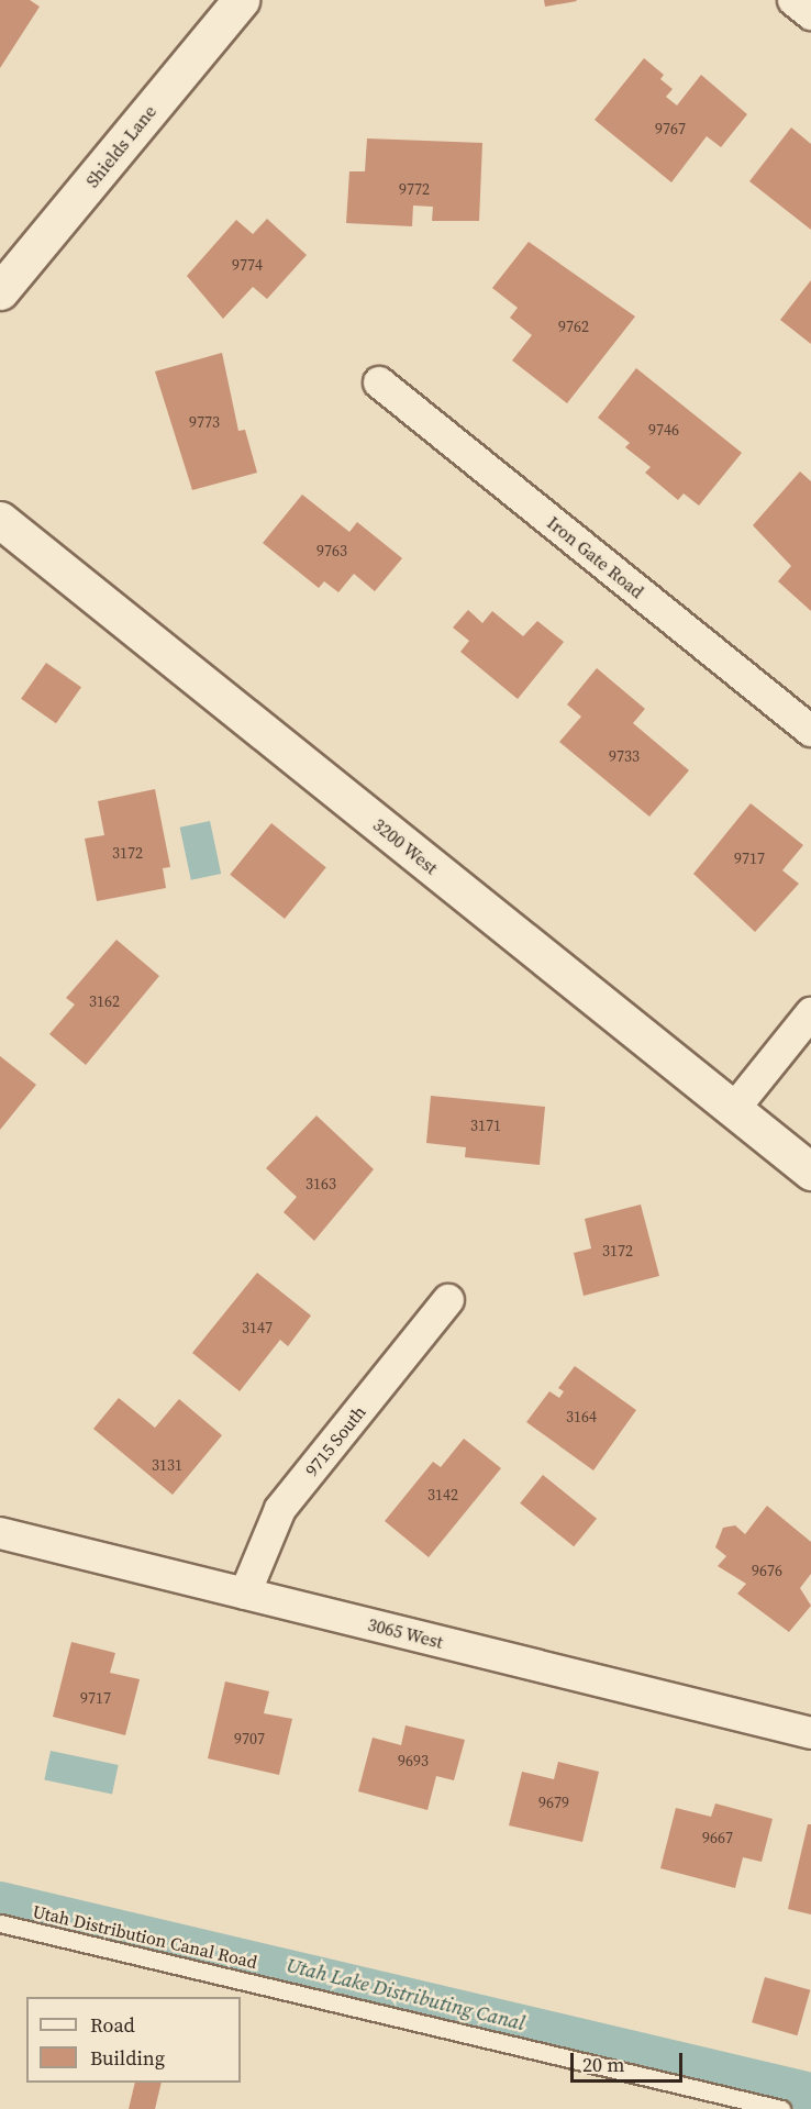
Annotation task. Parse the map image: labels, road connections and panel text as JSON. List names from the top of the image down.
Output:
{
  "streets": {
    "street": [
      "Shields Lane",
      "Iron Gate Road",
      "3200 West",
      "9715 South",
      "3065 West"
    ],
    "lane": ["Utah Distribution Canal Road"]
  },
  "crossings": [
    ["9715 South", "3065 West"]
  ],
  "water": ["Utah Lake Distributing Canal"],
  "house_numbers": [
    "9767",
    "9772",
    "9774",
    "9762",
    "9773",
    "9746",
    "9763",
    "9733",
    "3172",
    "9717",
    "3162",
    "3171",
    "3163",
    "3172",
    "3147",
    "3164",
    "3131",
    "3142",
    "9676",
    "9717",
    "9707",
    "9693",
    "9679",
    "9667"
  ],
  "legend": ["Road", "Building"],
  "scale_bar": "20 m"
}
